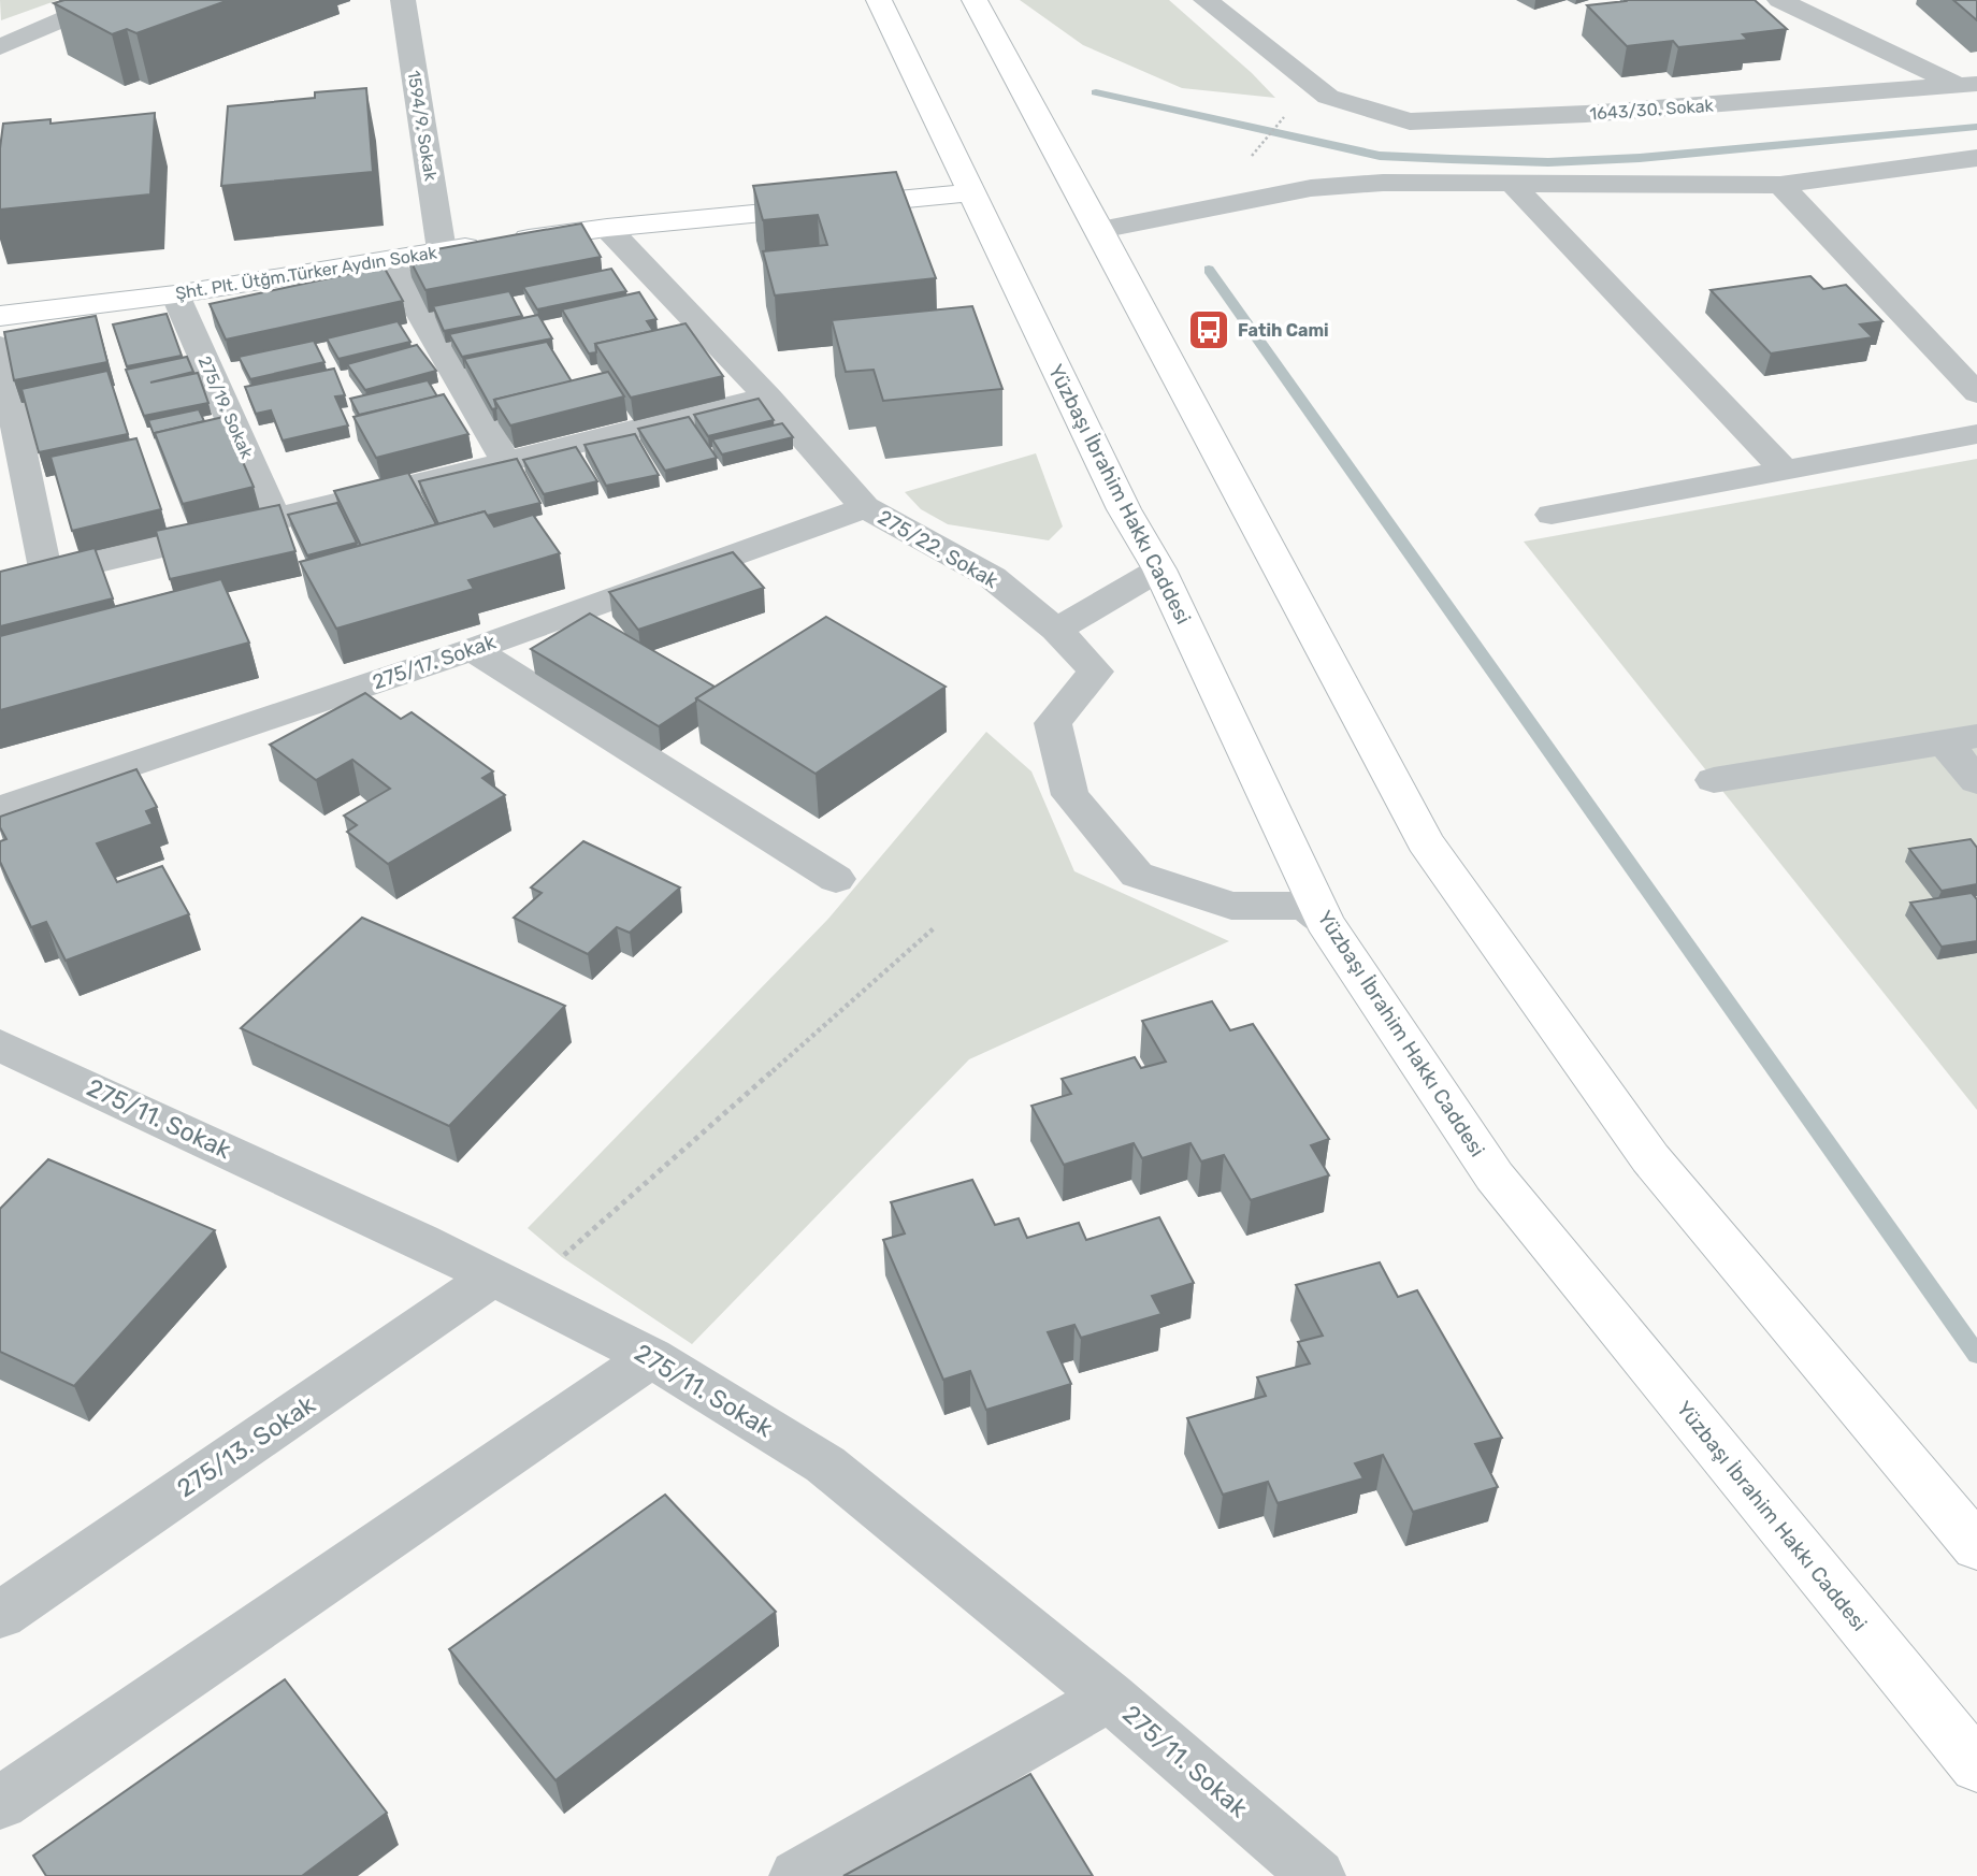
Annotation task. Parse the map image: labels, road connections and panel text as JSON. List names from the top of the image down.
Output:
{
  "streets": {
    "main road": ["Şht. Plt. Ütğm.Türker Aydın Sokak", "Yüzbaşı İbrahim Hakkı Caddesi"],
    "street": [
      "1643/30. Sokak",
      "1594/9. Sokak",
      "275/19. Sokak",
      "275/22. Sokak",
      "275/17. Sokak",
      "275/11. Sokak",
      "275/13. Sokak"
    ]
  },
  "crossings": [
    ["1594/9. Sokak", "Şht. Plt. Ütğm.Türker Aydın Sokak"],
    ["Şht. Plt. Ütğm.Türker Aydın Sokak", "275/19. Sokak"],
    ["Şht. Plt. Ütğm.Türker Aydın Sokak", "Yüzbaşı İbrahim Hakkı Caddesi"],
    ["Şht. Plt. Ütğm.Türker Aydın Sokak", "275/22. Sokak"],
    ["Yüzbaşı İbrahim Hakkı Caddesi", "275/22. Sokak"],
    ["275/22. Sokak", "275/17. Sokak"],
    ["275/11. Sokak", "275/13. Sokak"]
  ],
  "places": {
    "bus stop": ["Fatih Cami"]
  }
}
